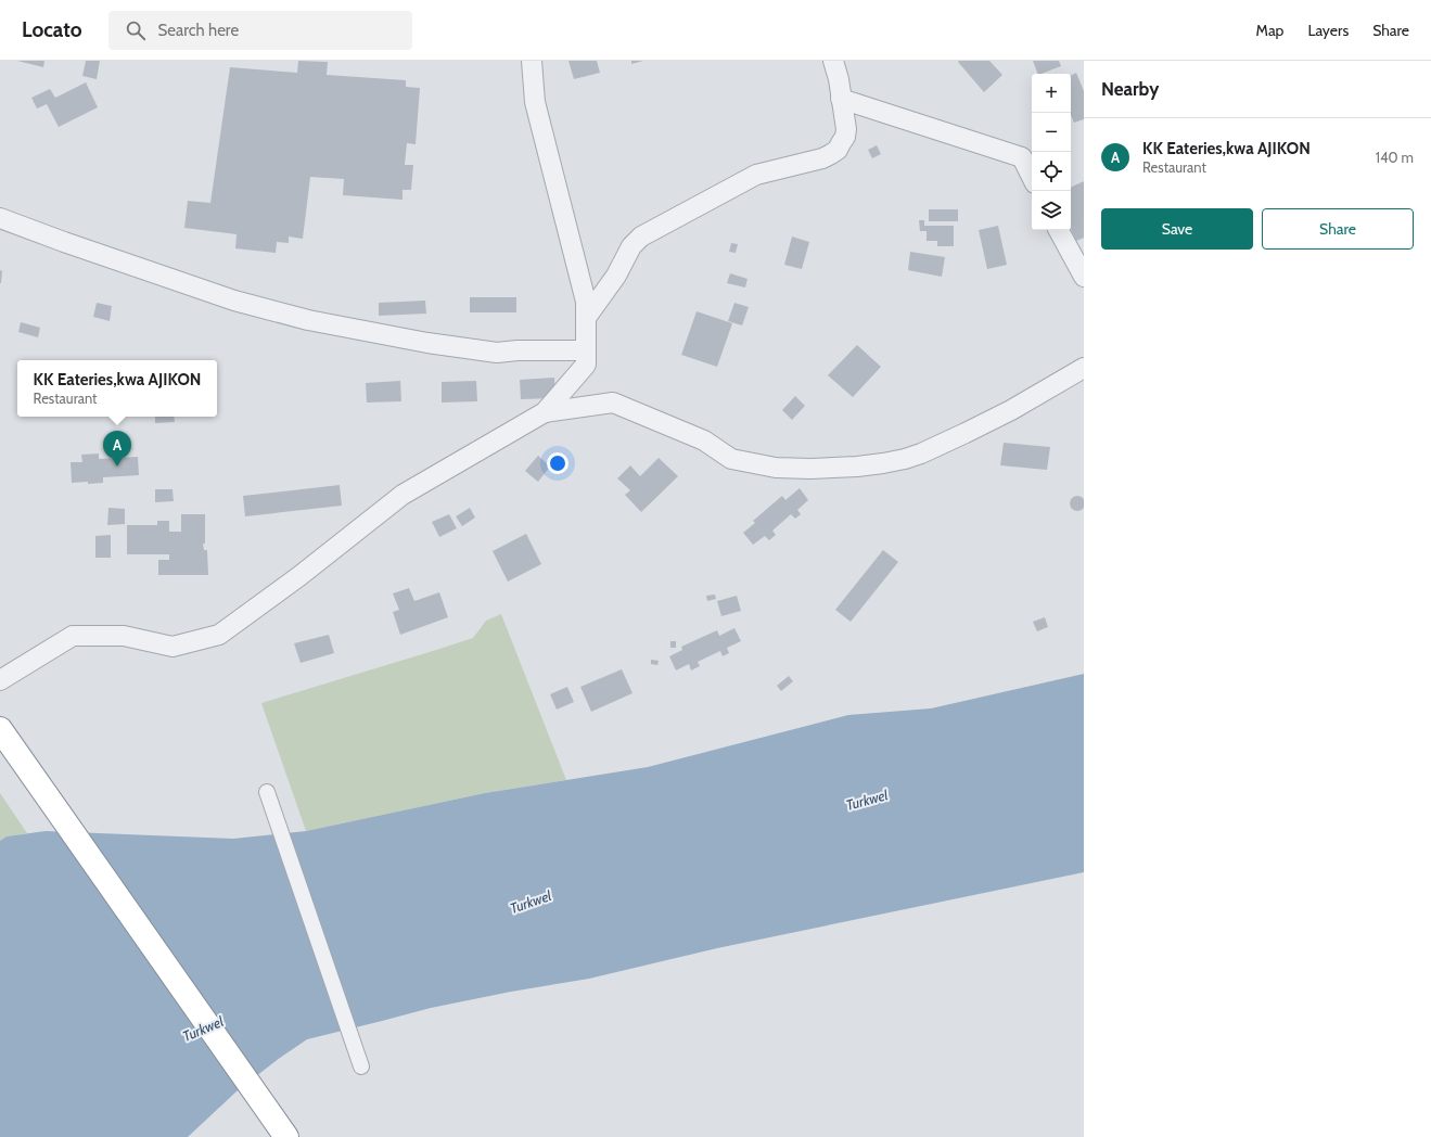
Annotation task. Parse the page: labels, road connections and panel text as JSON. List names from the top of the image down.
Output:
{
  "water": ["Turkwel"],
  "page": {
    "header": "Locato",
    "search": "Search here",
    "nav": ["Map", "Layers", "Share"],
    "heading": "Nearby",
    "map_buttons": ["+", "−"],
    "list": [
      {
        "mark": "A",
        "name": "KK Eateries,kwa AJIKON",
        "note": "Restaurant",
        "value": "140 m"
      }
    ],
    "buttons": ["Save", "Share"],
    "popup": ["KK Eateries,kwa AJIKON", "Restaurant"],
    "pins": "A"
  }
}
